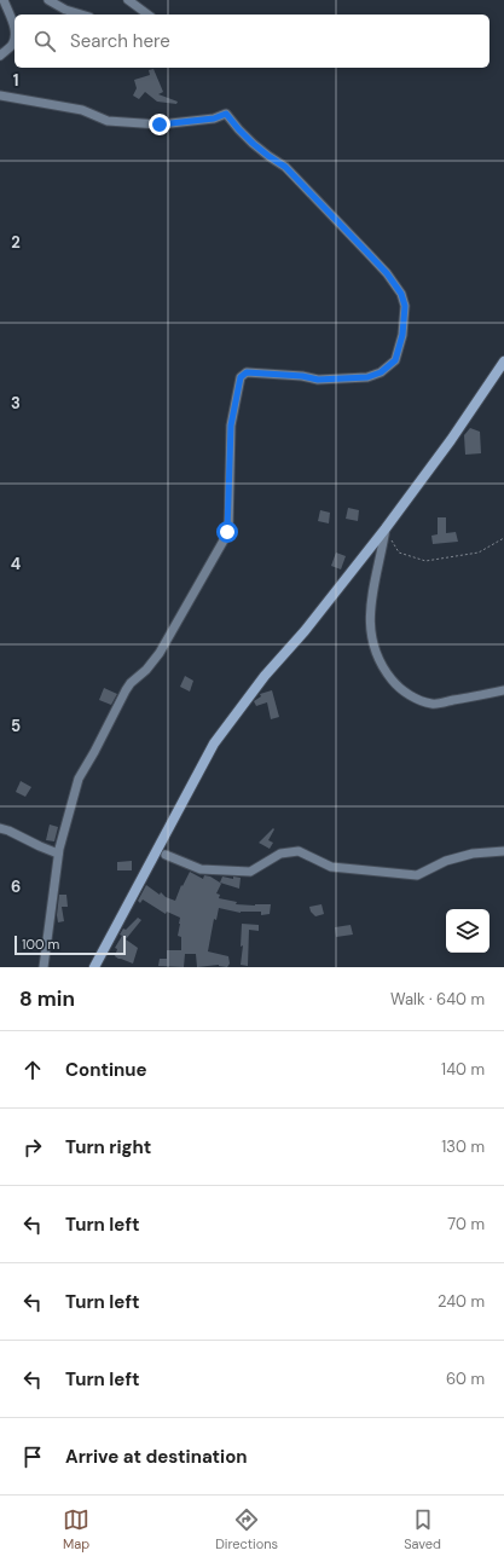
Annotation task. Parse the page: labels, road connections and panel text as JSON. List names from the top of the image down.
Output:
{
  "scale_bar": "100 m",
  "page": {
    "search": "Search here",
    "scale": "100 m",
    "heading": ["8 min", "Walk · 640 m"],
    "list": [
      ["Continue", "140 m"],
      ["Turn right", "130 m"],
      ["Turn left", "70 m"],
      ["Turn left", "240 m"],
      ["Turn left", "60 m"],
      "Arrive at destination"
    ],
    "nav": ["Map", "Directions", "Saved"]
  },
  "grid": {
    "rows": [
      "1",
      "2",
      "3",
      "4",
      "5",
      "6"
    ]
  }
}
